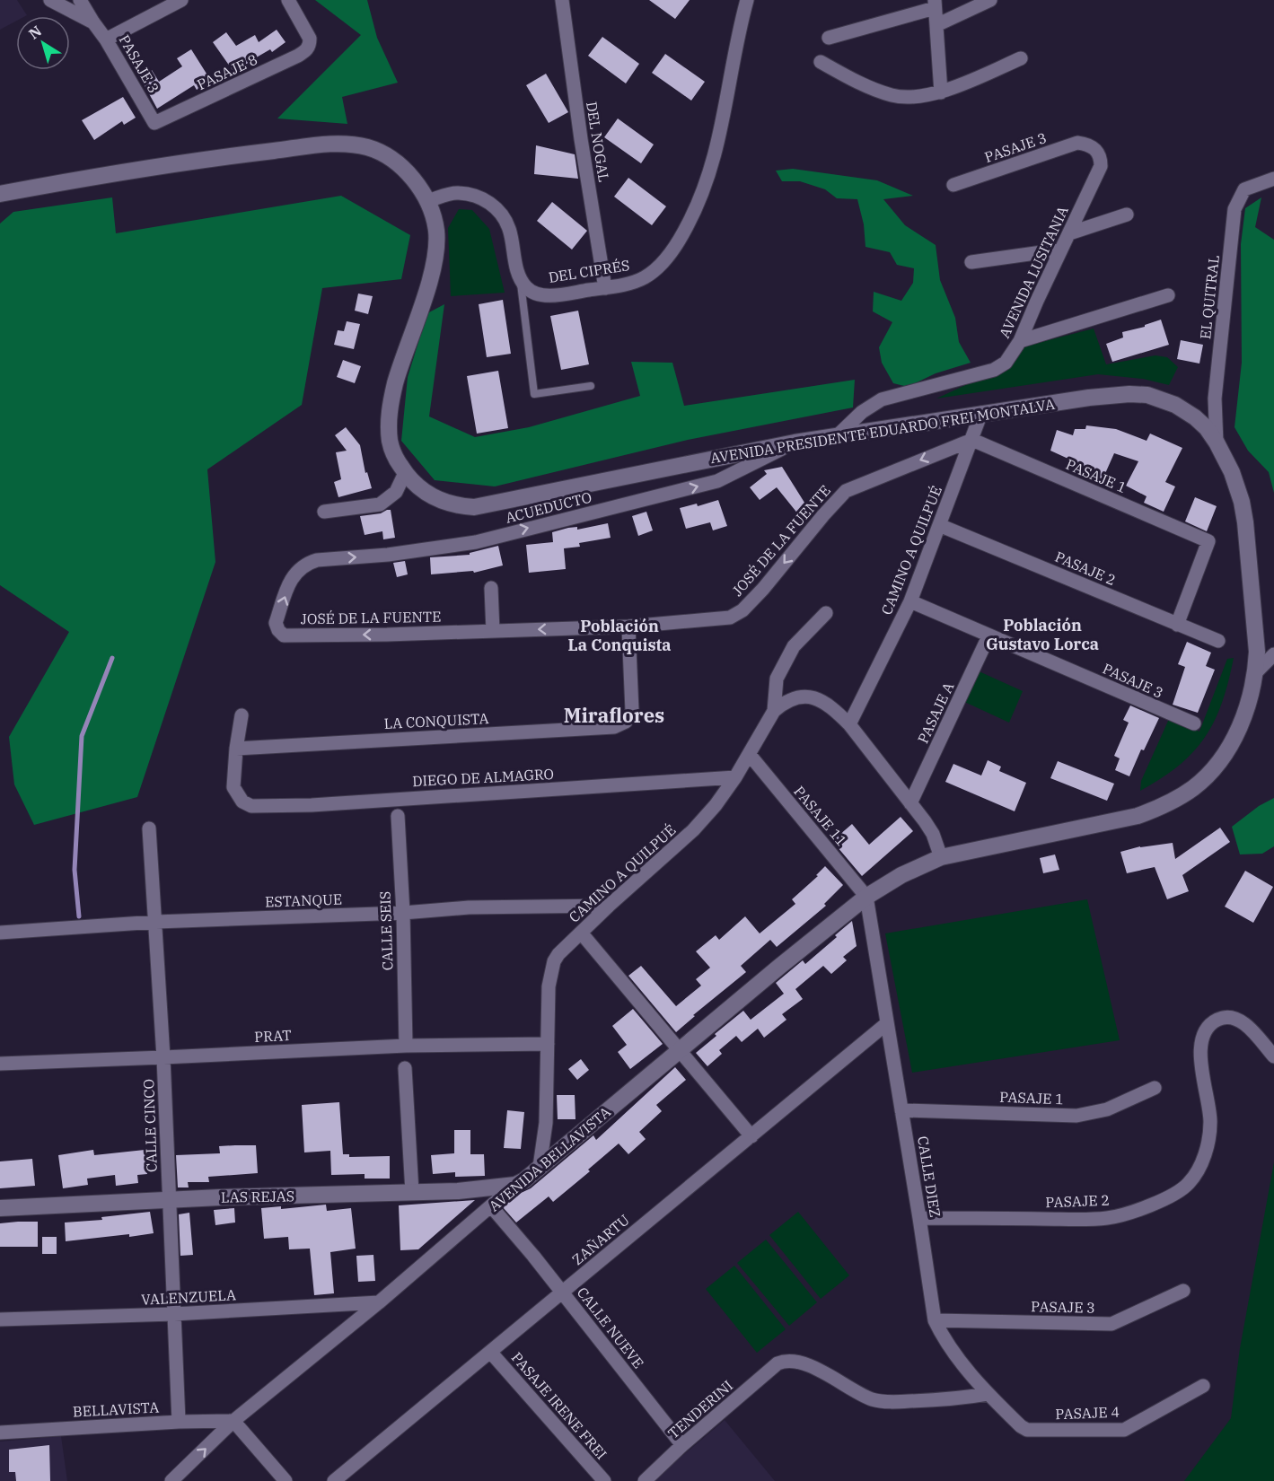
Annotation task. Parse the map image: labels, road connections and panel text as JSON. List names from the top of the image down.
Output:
{
  "streets": {
    "street": [
      "PASAJE 3",
      "PASAJE 8",
      "DEL NOGAL",
      "DEL CIPRÉS",
      "AVENIDA LUSITANIA",
      "EL QUITRAL",
      "AVENIDA PRESIDENTE EDUARDO FREI MONTALVA",
      "PASAJE 1",
      "ACUEDUCTO",
      "JOSÉ DE LA FUENTE",
      "CAMINO A QUILPUÉ",
      "PASAJE 2",
      "PASAJE A",
      "LA CONQUISTA",
      "DIEGO DE ALMAGRO",
      "PASAJE 11",
      "ESTANQUE",
      "CALLE SEIS",
      "PRAT",
      "CALLE CINCO",
      "AVENIDA BELLAVISTA",
      "CALLE DIEZ",
      "LAS REJAS",
      "ZAÑARTU",
      "VALENZUELA",
      "CALLE NUEVE",
      "PASAJE IRENE FREI",
      "BELLAVISTA",
      "TENDERINI",
      "PASAJE 4"
    ]
  },
  "crossings": [
    ["PASAJE 3", "PASAJE 8"],
    ["PASAJE 3", "AVENIDA LUSITANIA"],
    ["PASAJE 3", "CAMINO A QUILPUÉ"],
    ["PASAJE 3", "PASAJE A"],
    ["PASAJE 3", "CALLE DIEZ"],
    ["DEL NOGAL", "DEL CIPRÉS"],
    ["AVENIDA LUSITANIA", "AVENIDA PRESIDENTE EDUARDO FREI MONTALVA"],
    ["EL QUITRAL", "AVENIDA PRESIDENTE EDUARDO FREI MONTALVA"],
    ["AVENIDA PRESIDENTE EDUARDO FREI MONTALVA", "ACUEDUCTO"],
    ["AVENIDA PRESIDENTE EDUARDO FREI MONTALVA", "CAMINO A QUILPUÉ"],
    ["AVENIDA PRESIDENTE EDUARDO FREI MONTALVA", "PASAJE 11"],
    ["AVENIDA PRESIDENTE EDUARDO FREI MONTALVA", "AVENIDA BELLAVISTA"],
    ["AVENIDA PRESIDENTE EDUARDO FREI MONTALVA", "CALLE DIEZ"],
    ["PASAJE 1", "JOSÉ DE LA FUENTE"],
    ["PASAJE 1", "CAMINO A QUILPUÉ"],
    ["PASAJE 1", "PASAJE 2"],
    ["PASAJE 1", "CALLE DIEZ"],
    ["ACUEDUCTO", "JOSÉ DE LA FUENTE"],
    ["JOSÉ DE LA FUENTE", "CAMINO A QUILPUÉ"],
    ["JOSÉ DE LA FUENTE", "LA CONQUISTA"],
    ["CAMINO A QUILPUÉ", "PASAJE 2"],
    ["CAMINO A QUILPUÉ", "DIEGO DE ALMAGRO"],
    ["CAMINO A QUILPUÉ", "PASAJE 11"],
    ["CAMINO A QUILPUÉ", "ESTANQUE"],
    ["CAMINO A QUILPUÉ", "PRAT"],
    ["CAMINO A QUILPUÉ", "AVENIDA BELLAVISTA"],
    ["PASAJE 2", "CALLE DIEZ"],
    ["LA CONQUISTA", "DIEGO DE ALMAGRO"],
    ["PASAJE 11", "AVENIDA BELLAVISTA"],
    ["PASAJE 11", "CALLE DIEZ"],
    ["ESTANQUE", "CALLE SEIS"],
    ["ESTANQUE", "CALLE CINCO"],
    ["CALLE SEIS", "PRAT"],
    ["PRAT", "CALLE CINCO"],
    ["CALLE CINCO", "LAS REJAS"],
    ["CALLE CINCO", "VALENZUELA"],
    ["CALLE CINCO", "BELLAVISTA"],
    ["AVENIDA BELLAVISTA", "CALLE DIEZ"],
    ["AVENIDA BELLAVISTA", "LAS REJAS"],
    ["AVENIDA BELLAVISTA", "VALENZUELA"],
    ["AVENIDA BELLAVISTA", "CALLE NUEVE"],
    ["AVENIDA BELLAVISTA", "BELLAVISTA"],
    ["CALLE DIEZ", "ZAÑARTU"],
    ["CALLE DIEZ", "TENDERINI"],
    ["CALLE DIEZ", "PASAJE 4"],
    ["ZAÑARTU", "CALLE NUEVE"],
    ["ZAÑARTU", "PASAJE IRENE FREI"],
    ["CALLE NUEVE", "TENDERINI"]
  ],
  "one_way": ["ACUEDUCTO", "JOSÉ DE LA FUENTE"],
  "districts": ["Población Gustavo Lorca", "Población La Conquista", "Miraflores"],
  "north": "top left"
}
